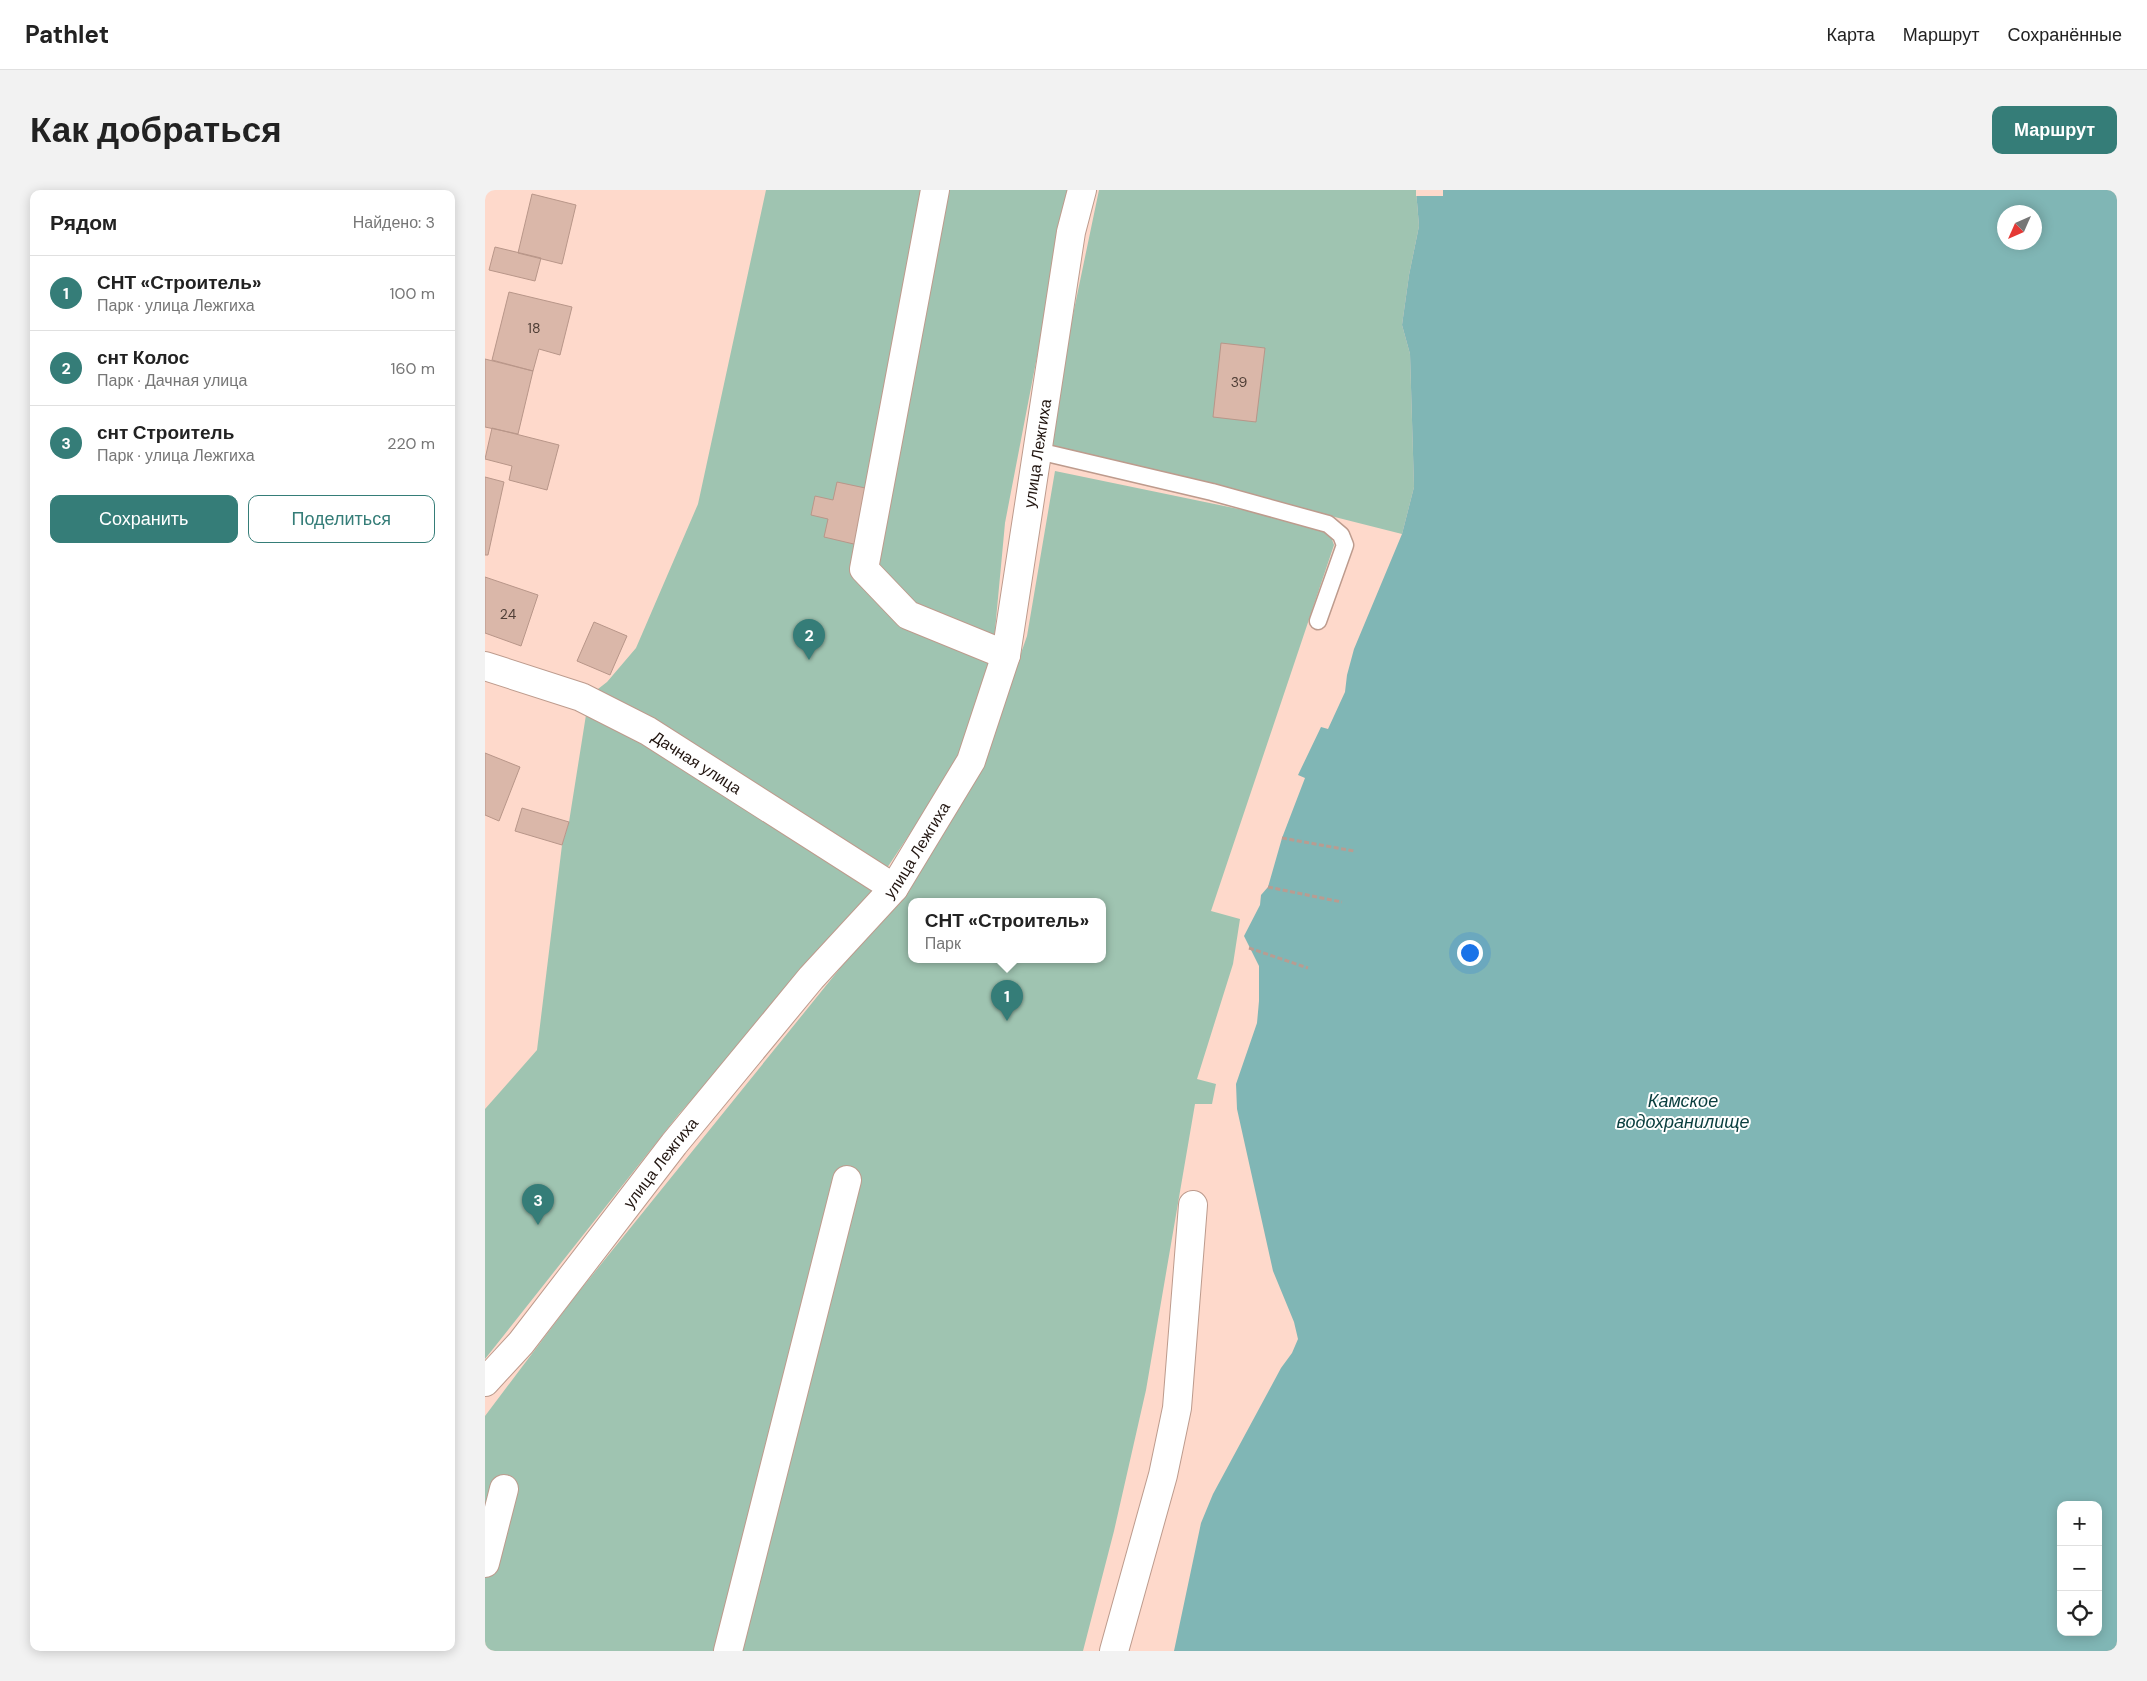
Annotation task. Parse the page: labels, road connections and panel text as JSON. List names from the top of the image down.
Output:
{
  "streets": {
    "street": ["улица Лежгиха", "Дачная улица"]
  },
  "crossings": [
    ["улица Лежгиха", "Дачная улица"]
  ],
  "water": ["Камское водохранилище"],
  "house_numbers": ["18", "39", "24"],
  "north": "bottom left",
  "page": {
    "header": "Pathlet",
    "nav": ["Карта", "Маршрут", "Сохранённые"],
    "buttons": [
      "Маршрут",
      ["Сохранить", "Поделиться"]
    ],
    "title": "Как добраться",
    "heading": ["Рядом", "Найдено: 3"],
    "list": [
      {
        "mark": "1",
        "name": "СНТ «Строитель»",
        "note": "Парк · улица Лежгиха",
        "value": "100 m"
      },
      {
        "mark": "2",
        "name": "снт Колос",
        "note": "Парк · Дачная улица",
        "value": "160 m"
      },
      {
        "mark": "3",
        "name": "снт Строитель",
        "note": "Парк · улица Лежгиха",
        "value": "220 m"
      }
    ],
    "pins": ["2", "1", "3"],
    "popup": ["СНТ «Строитель»", "Парк"],
    "map_buttons": ["+", "−"]
  }
}
